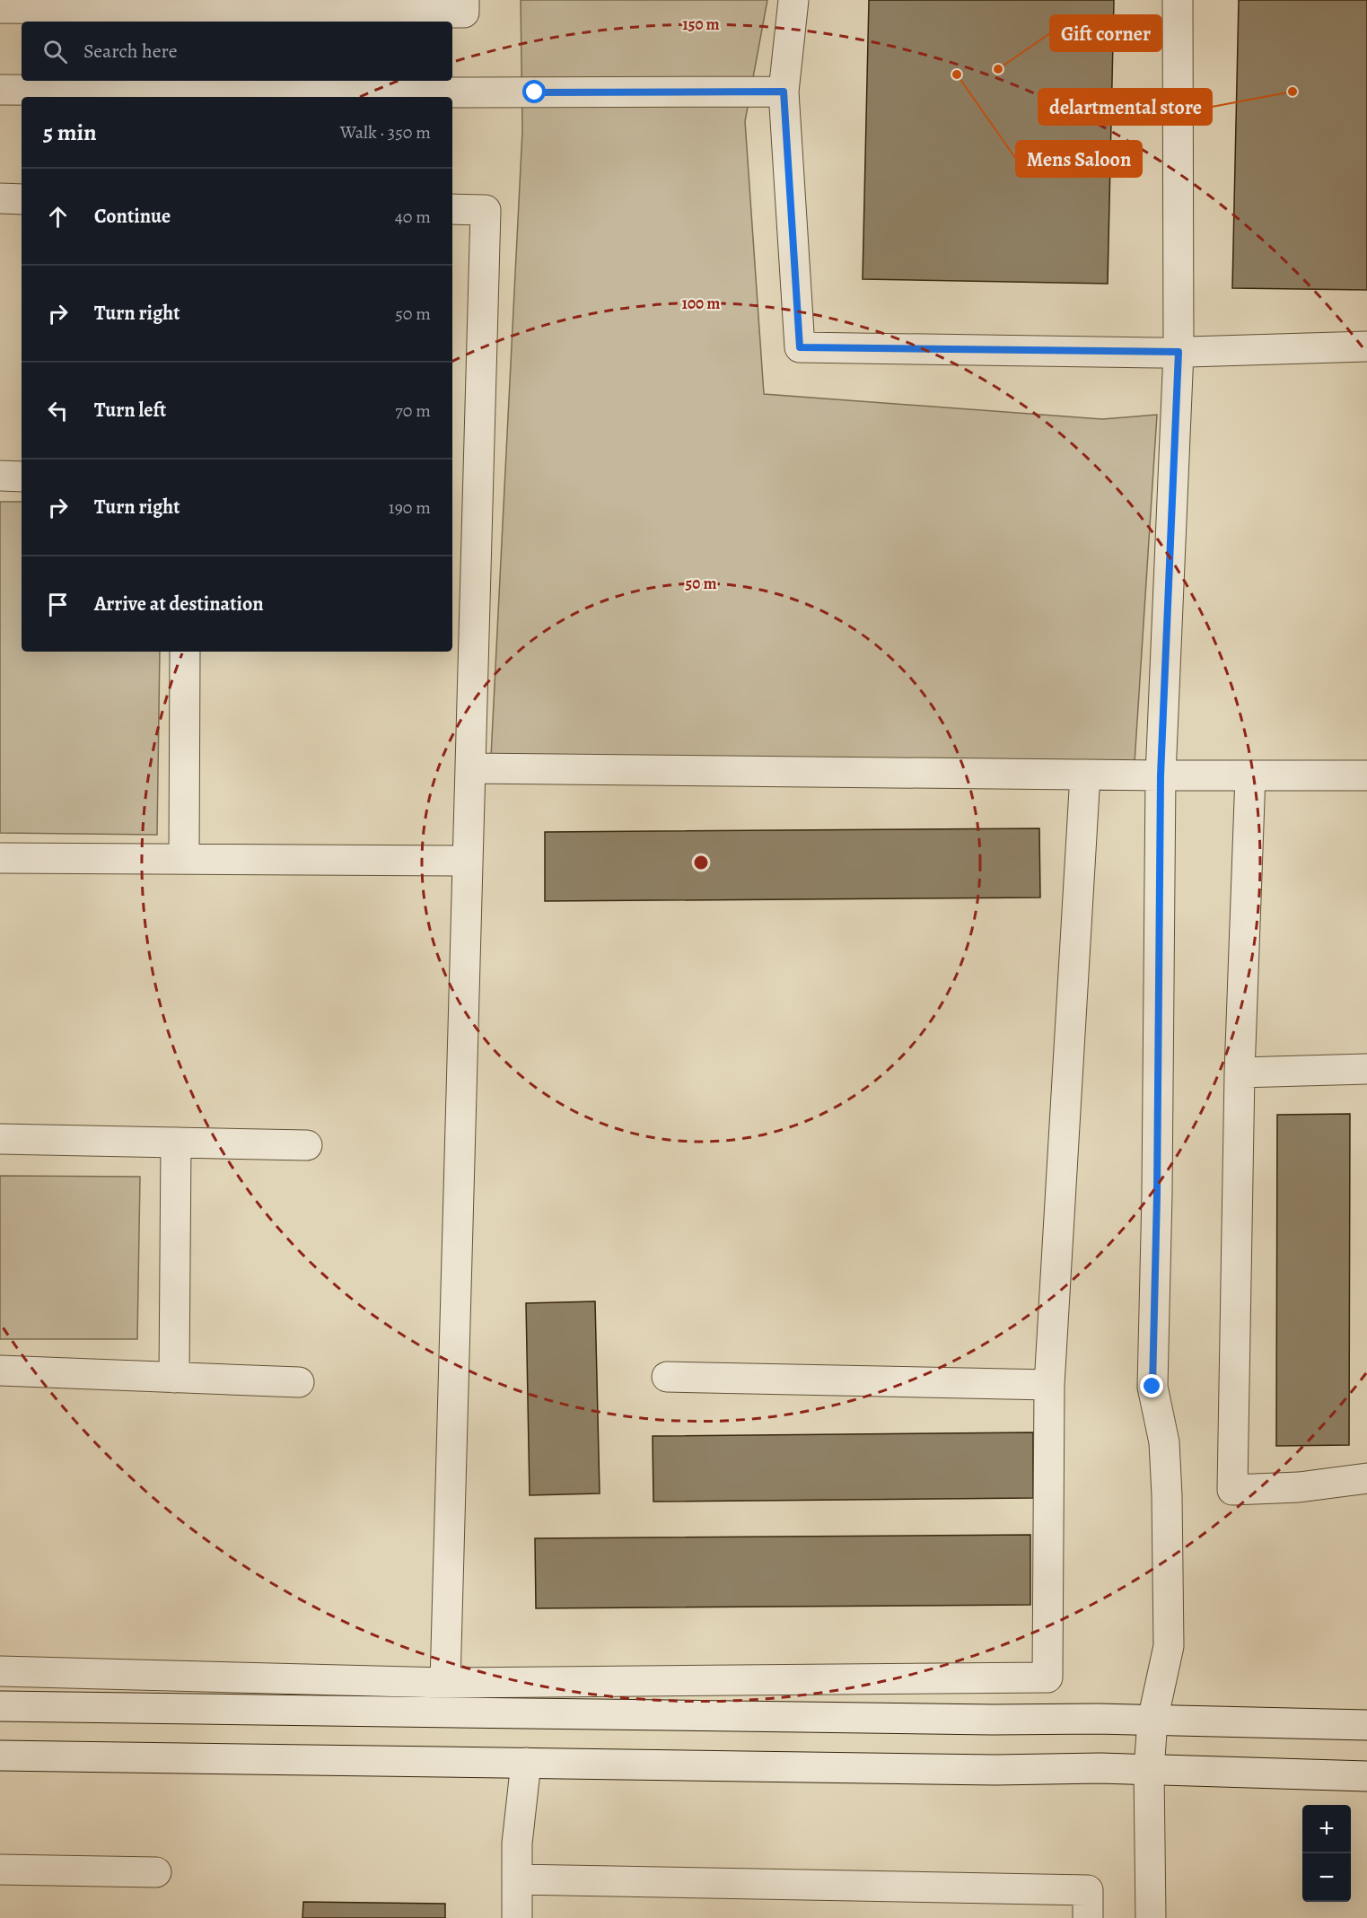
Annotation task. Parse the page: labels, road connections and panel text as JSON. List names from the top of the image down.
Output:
{
  "places": ["Gift corner", "Mens Saloon", "delartmental store"],
  "page": {
    "search": "Search here",
    "heading": ["5 min", "Walk · 350 m"],
    "list": [
      ["Continue", "40 m"],
      ["Turn right", "50 m"],
      ["Turn left", "70 m"],
      ["Turn right", "190 m"],
      "Arrive at destination"
    ],
    "map_buttons": ["+", "−"]
  },
  "rings": ["150 m", "100 m", "50 m"]
}
